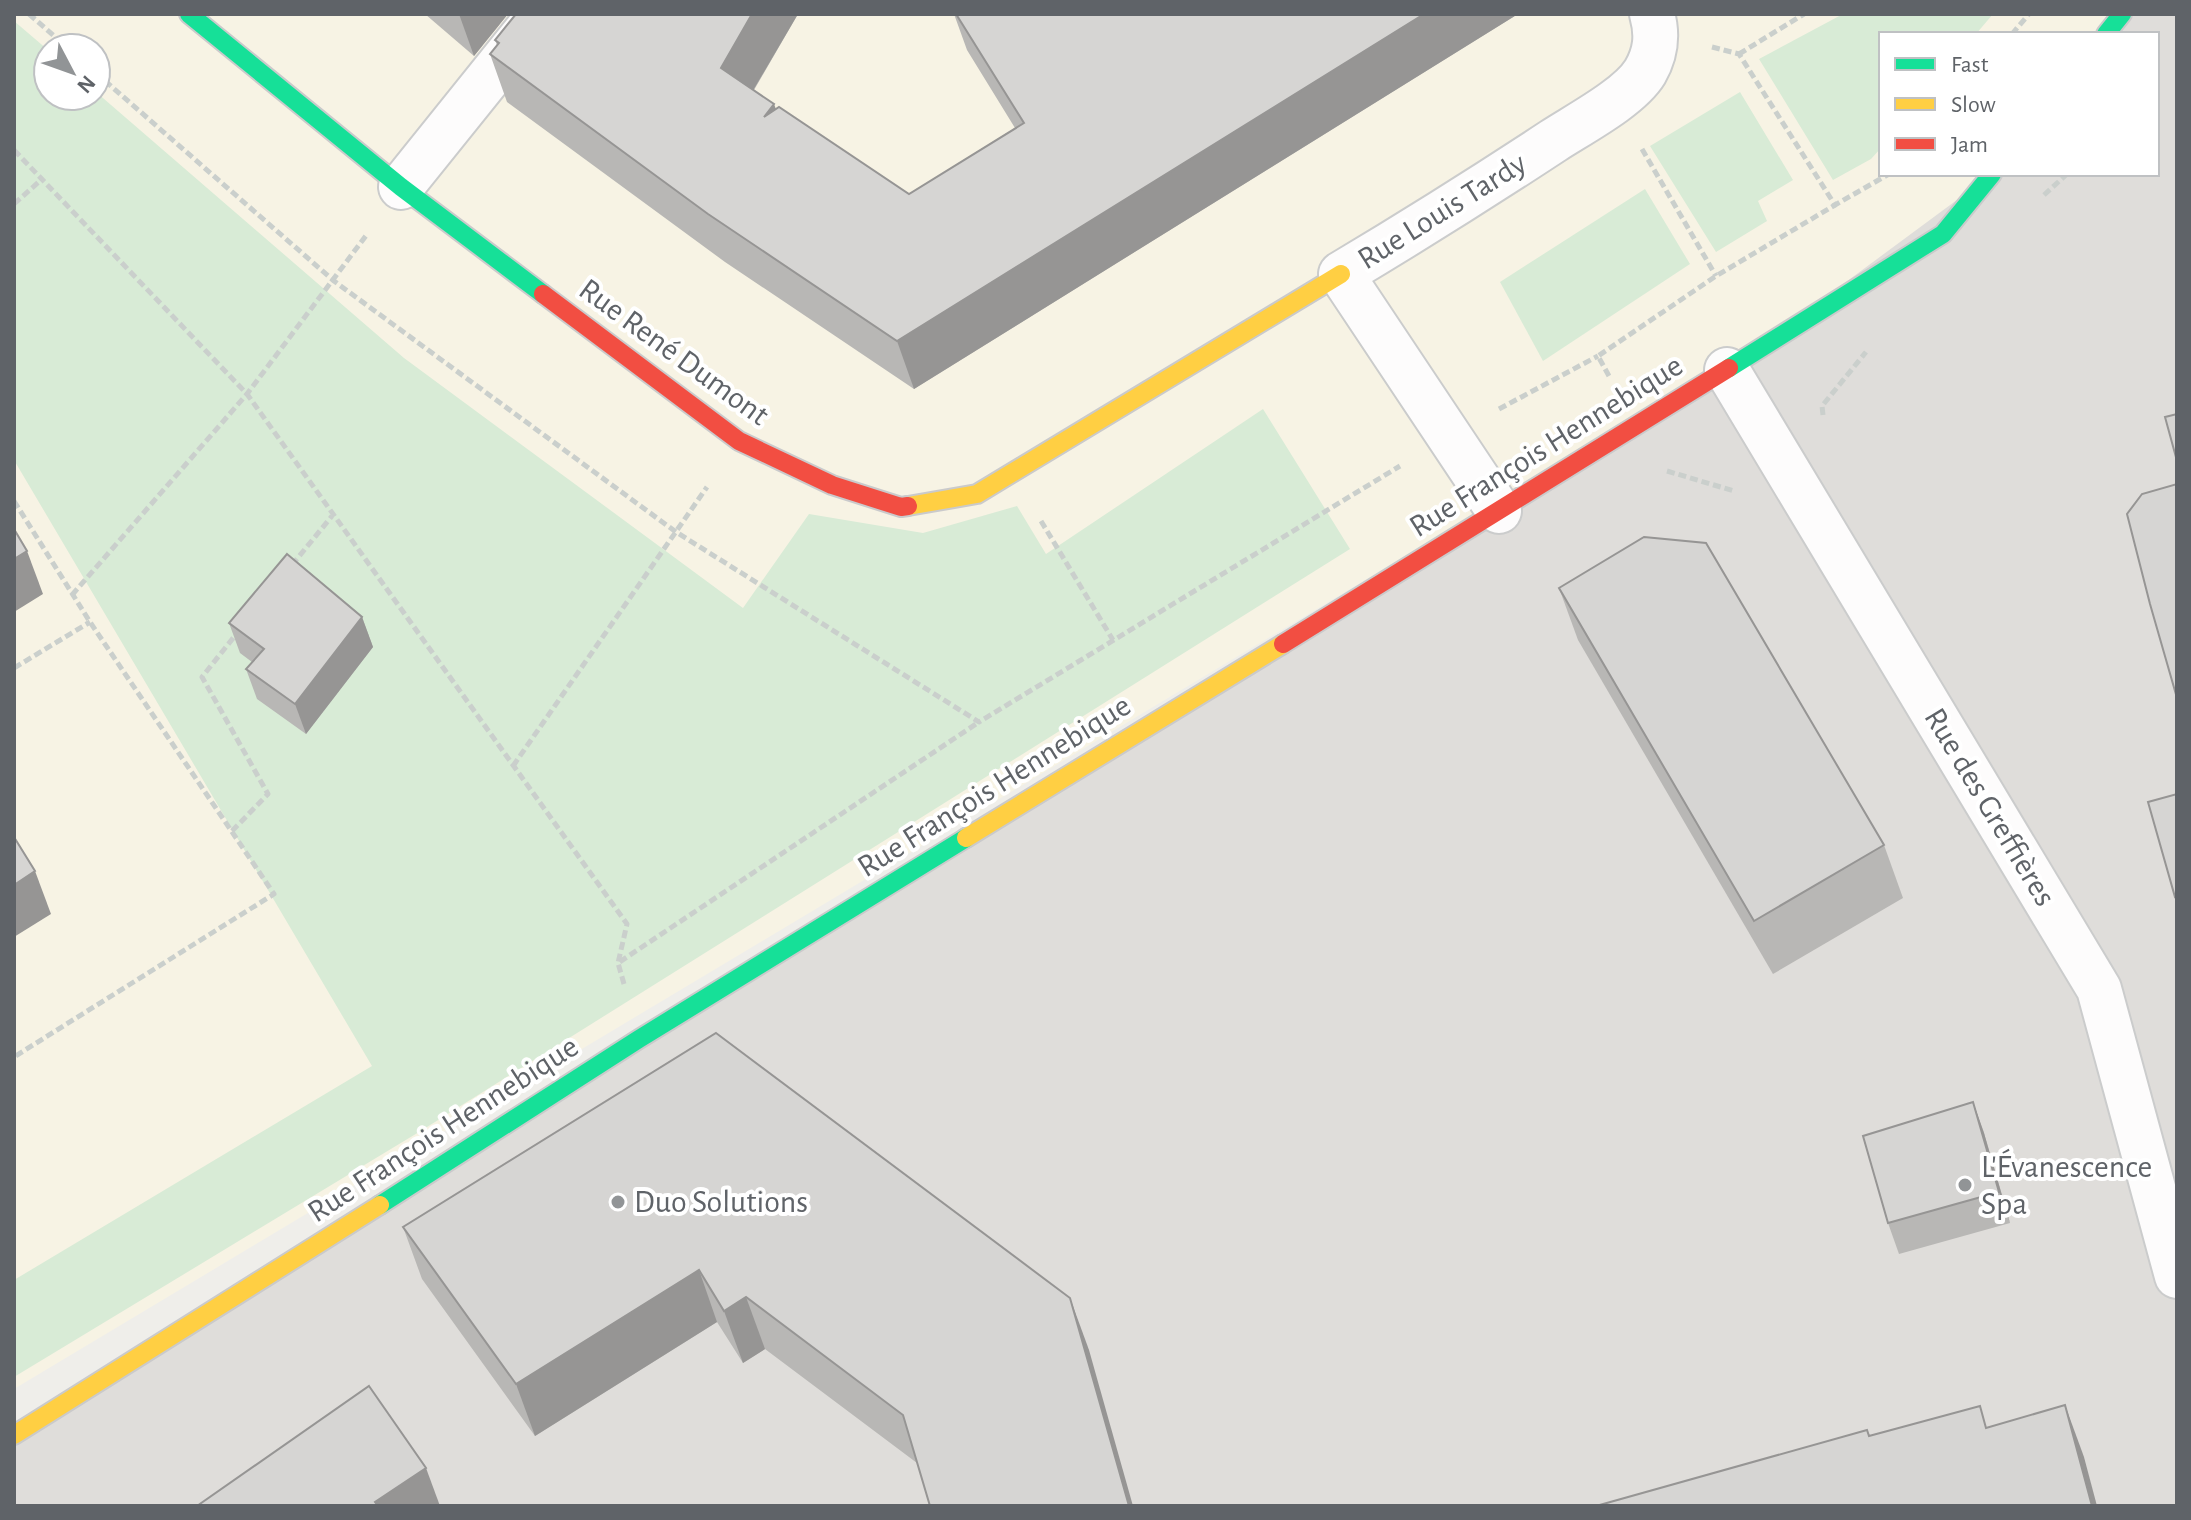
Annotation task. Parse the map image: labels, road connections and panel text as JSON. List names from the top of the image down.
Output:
{
  "streets": {
    "street": [
      "Rue Louis Tardy",
      "Rue René Dumont",
      "Rue François Hennebique",
      "Rue des Greffières"
    ]
  },
  "crossings": [
    ["Rue Louis Tardy", "Rue René Dumont"],
    ["Rue Louis Tardy", "Rue François Hennebique"],
    ["Rue François Hennebique", "Rue des Greffières"]
  ],
  "places": ["L'Évanescence Spa", "Duo Solutions"],
  "legend": ["Fast", "Slow", "Jam"],
  "north": "bottom right"
}
